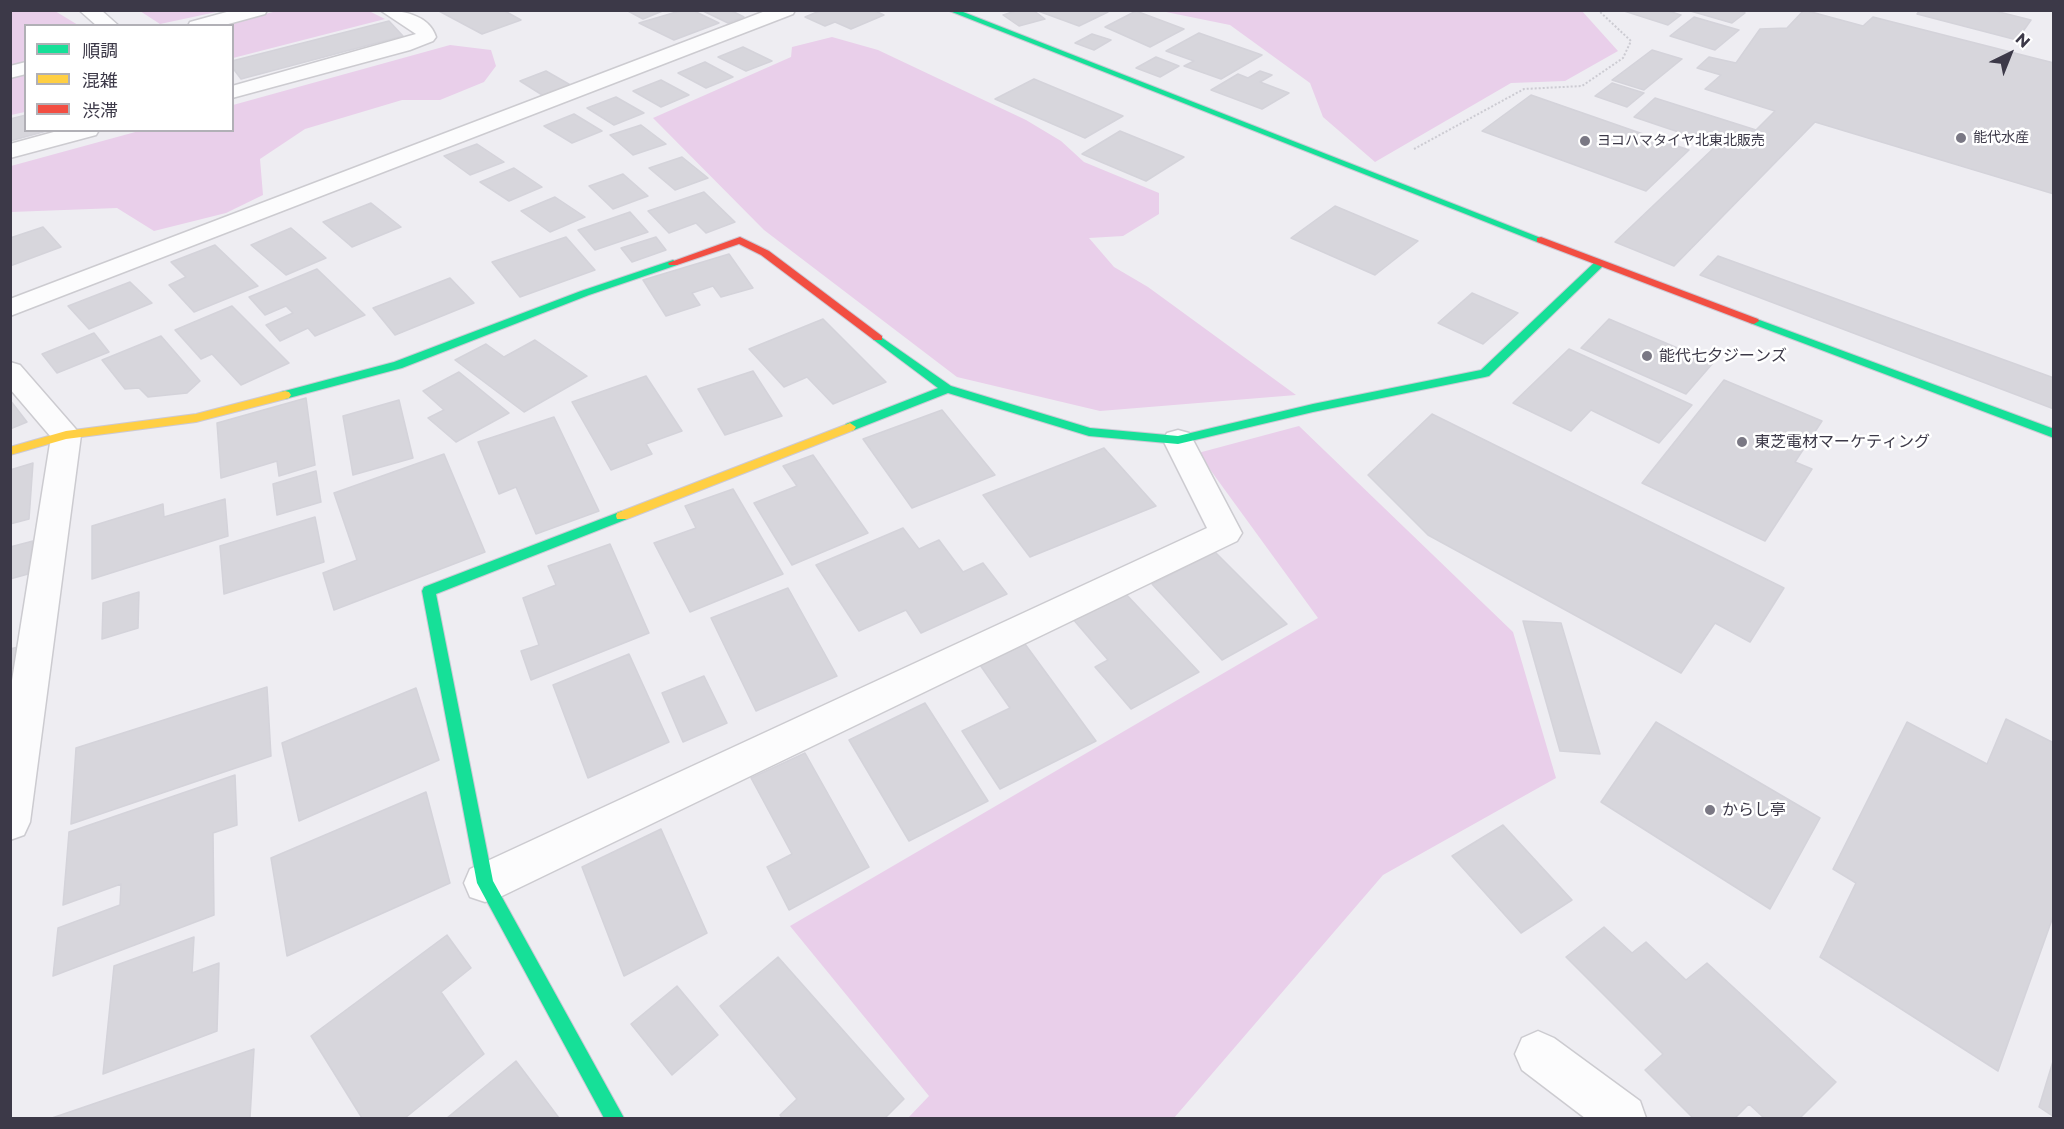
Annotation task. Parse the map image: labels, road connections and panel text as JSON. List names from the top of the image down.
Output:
{
  "places": [
    "能代水産",
    "ヨコハマタイヤ北東北販売",
    "能代七夕ジーンズ",
    "東芝電材マーケティング",
    "からし亭"
  ],
  "legend": ["順調", "混雑", "渋滞"],
  "north": "top right"
}
